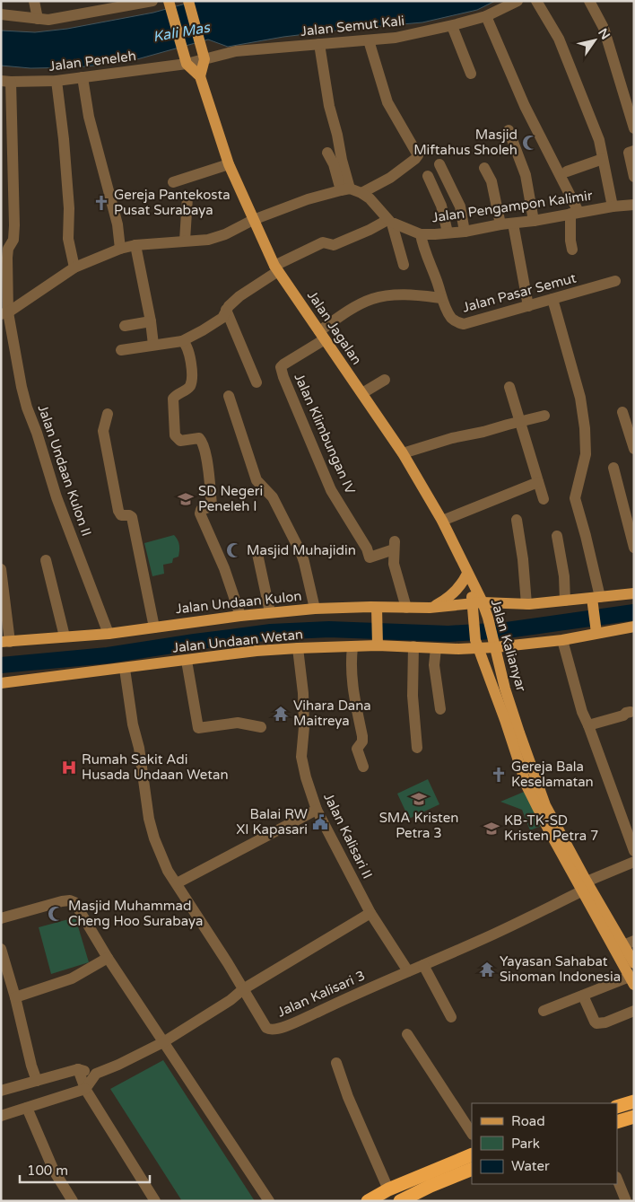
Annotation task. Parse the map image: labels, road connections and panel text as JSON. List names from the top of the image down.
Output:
{
  "streets": {
    "main road": [
      "Jalan Jagalan",
      "Jalan Undaan Kulon",
      "Jalan Undaan Wetan",
      "Jalan Kalianyar"
    ],
    "street": [
      "Jalan Semut Kali",
      "Jalan Peneleh",
      "Jalan Pengampon Kalimir",
      "Jalan Pasar Semut",
      "Jalan Klimbungan IV",
      "Jalan Undaan Kulon II",
      "Jalan Kalisari II",
      "Jalan Kalisari 3"
    ]
  },
  "crossings": [
    ["Jalan Semut Kali", "Jalan Peneleh"],
    ["Jalan Semut Kali", "Jalan Jagalan"],
    ["Jalan Peneleh", "Jalan Jagalan"],
    ["Jalan Peneleh", "Jalan Undaan Kulon II"],
    ["Jalan Pasar Semut", "Jalan Jagalan"],
    ["Jalan Pasar Semut", "Jalan Klimbungan IV"],
    ["Jalan Jagalan", "Jalan Klimbungan IV"],
    ["Jalan Jagalan", "Jalan Kalianyar"],
    ["Jalan Klimbungan IV", "Jalan Undaan Kulon"],
    ["Jalan Undaan Kulon II", "Jalan Undaan Kulon"],
    ["Jalan Undaan Kulon", "Jalan Kalianyar"],
    ["Jalan Undaan Wetan", "Jalan Kalianyar"],
    ["Jalan Undaan Wetan", "Jalan Kalisari II"],
    ["Jalan Undaan Wetan", "Jalan Kalisari 3"],
    ["Jalan Kalianyar", "Jalan Kalisari 3"],
    ["Jalan Kalisari II", "Jalan Kalisari 3"]
  ],
  "water": ["Kali Mas"],
  "places": {
    "mosque": ["Masjid Miftahus Sholeh", "Masjid Muhajidin", "Masjid Muhammad Cheng Hoo Surabaya"],
    "church": ["Gereja Pantekosta Pusat Surabaya", "Gereja Bala Keselamatan"],
    "school or university": ["SD Negeri Peneleh I", "SMA Kristen Petra 3", "KB-TK-SD Kristen Petra 7"],
    "temple": ["Vihara Dana Maitreya", "Yayasan Sahabat Sinoman Indonesia"],
    "hospital": ["Rumah Sakit Adi Husada Undaan Wetan"],
    "public building": ["Balai RW XI Kapasari"]
  },
  "legend": ["Road", "Park", "Water"],
  "scale_bar": "100 m",
  "north": "top right"
}
